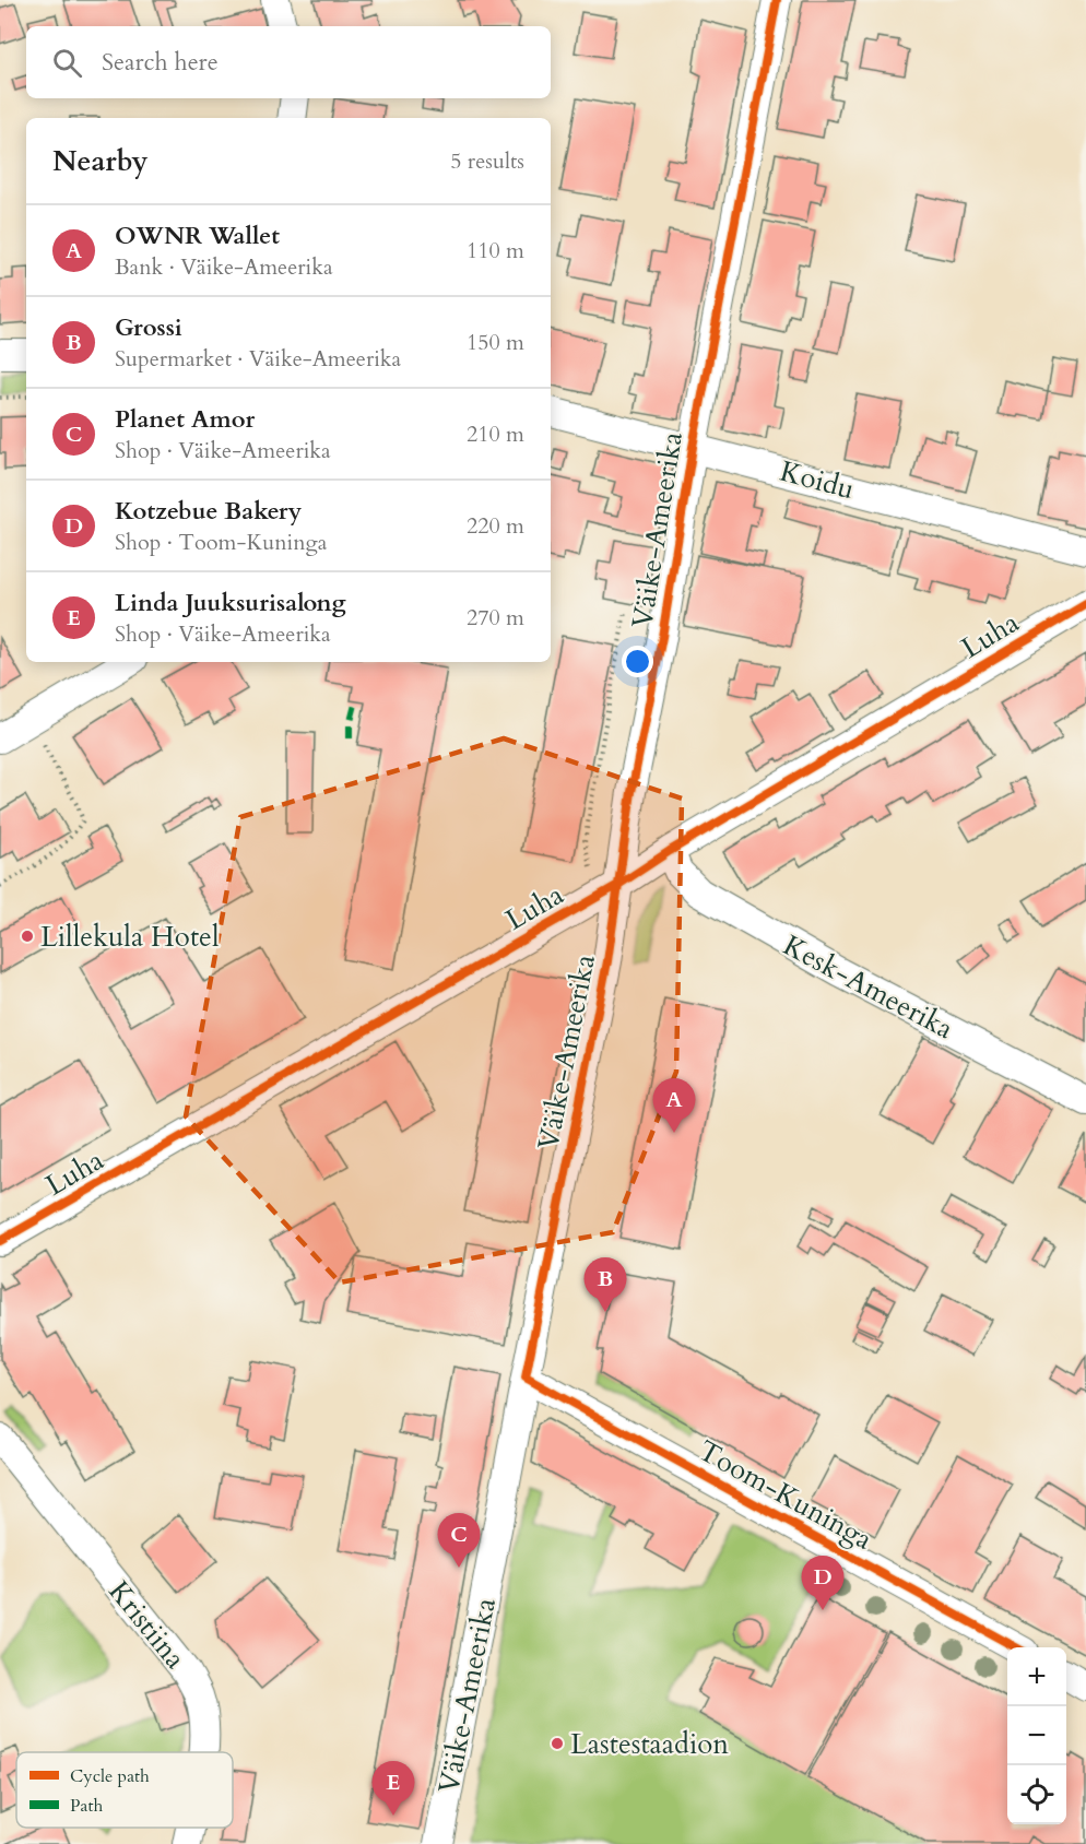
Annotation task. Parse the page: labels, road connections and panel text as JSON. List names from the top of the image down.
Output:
{
  "streets": {
    "street": [
      "Koidu",
      "Väike-Ameerika",
      "Luha",
      "Kesk-Ameerika",
      "Toom-Kuninga",
      "Kristiina"
    ]
  },
  "crossings": [
    ["Koidu", "Väike-Ameerika"],
    ["Väike-Ameerika", "Luha"],
    ["Väike-Ameerika", "Toom-Kuninga"],
    ["Luha", "Kesk-Ameerika"]
  ],
  "places": ["Lillekula Hotel", "Lastestaadion"],
  "legend": ["Cycle path", "Path"],
  "page": {
    "search": "Search here",
    "heading": ["Nearby", "5 results"],
    "list": [
      {
        "mark": "A",
        "name": "OWNR Wallet",
        "note": "Bank · Väike-Ameerika",
        "value": "110 m"
      },
      {
        "mark": "B",
        "name": "Grossi",
        "note": "Supermarket · Väike-Ameerika",
        "value": "150 m"
      },
      {
        "mark": "C",
        "name": "Planet Amor",
        "note": "Shop · Väike-Ameerika",
        "value": "210 m"
      },
      {
        "mark": "D",
        "name": "Kotzebue Bakery",
        "note": "Shop · Toom-Kuninga",
        "value": "220 m"
      },
      {
        "mark": "E",
        "name": "Linda Juuksurisalong",
        "note": "Shop · Väike-Ameerika",
        "value": "270 m"
      }
    ],
    "pins": [
      "A",
      "B",
      "C",
      "D",
      "E"
    ],
    "map_buttons": ["+", "−"]
  }
}
